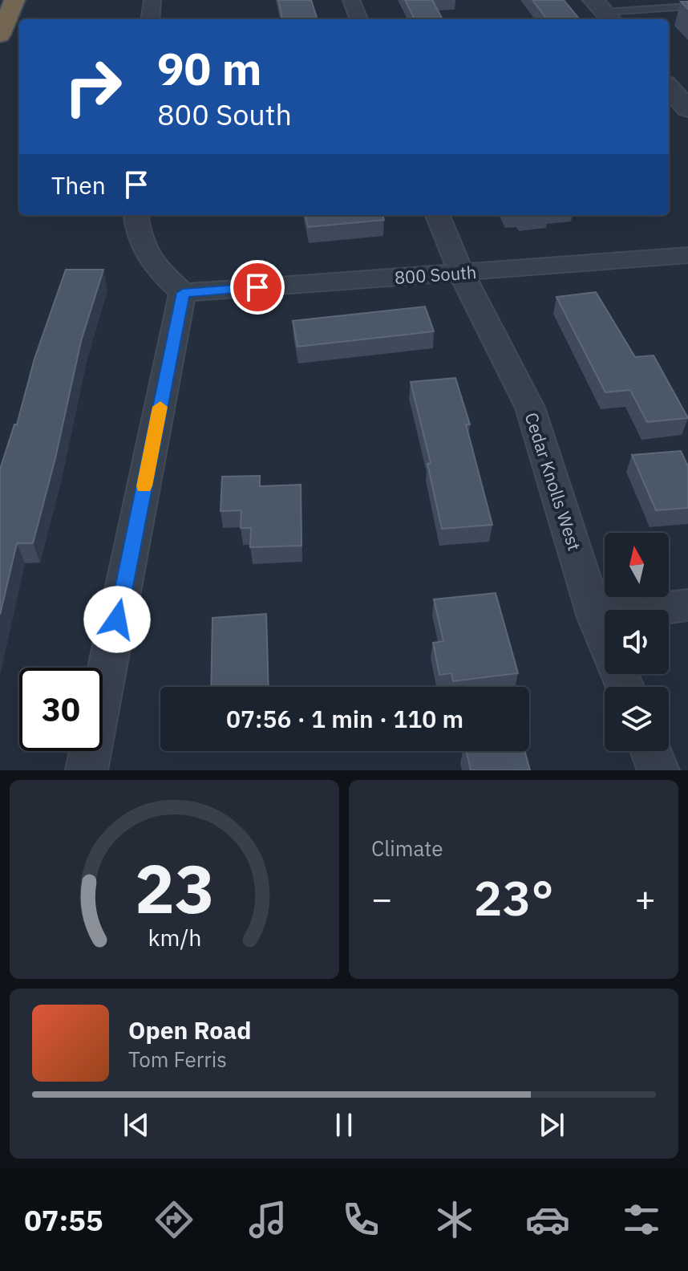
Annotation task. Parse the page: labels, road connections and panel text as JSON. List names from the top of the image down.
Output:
{
  "streets": {
    "street": ["800 South", "Cedar Knolls West"]
  },
  "crossings": [
    ["800 South", "Cedar Knolls West"]
  ],
  "north": "top",
  "page": {
    "turn": ["90 m", "800 South"],
    "then": "Then",
    "limit": "30",
    "trip": "07:56 · 1 min · 110 m",
    "tile": "Climate",
    "heat": ["−", "23°", "+"],
    "song": ["Open Road", "Tom Ferris"],
    "tabs": "07:55",
    "gauge": ["23", "km/h"]
  }
}
